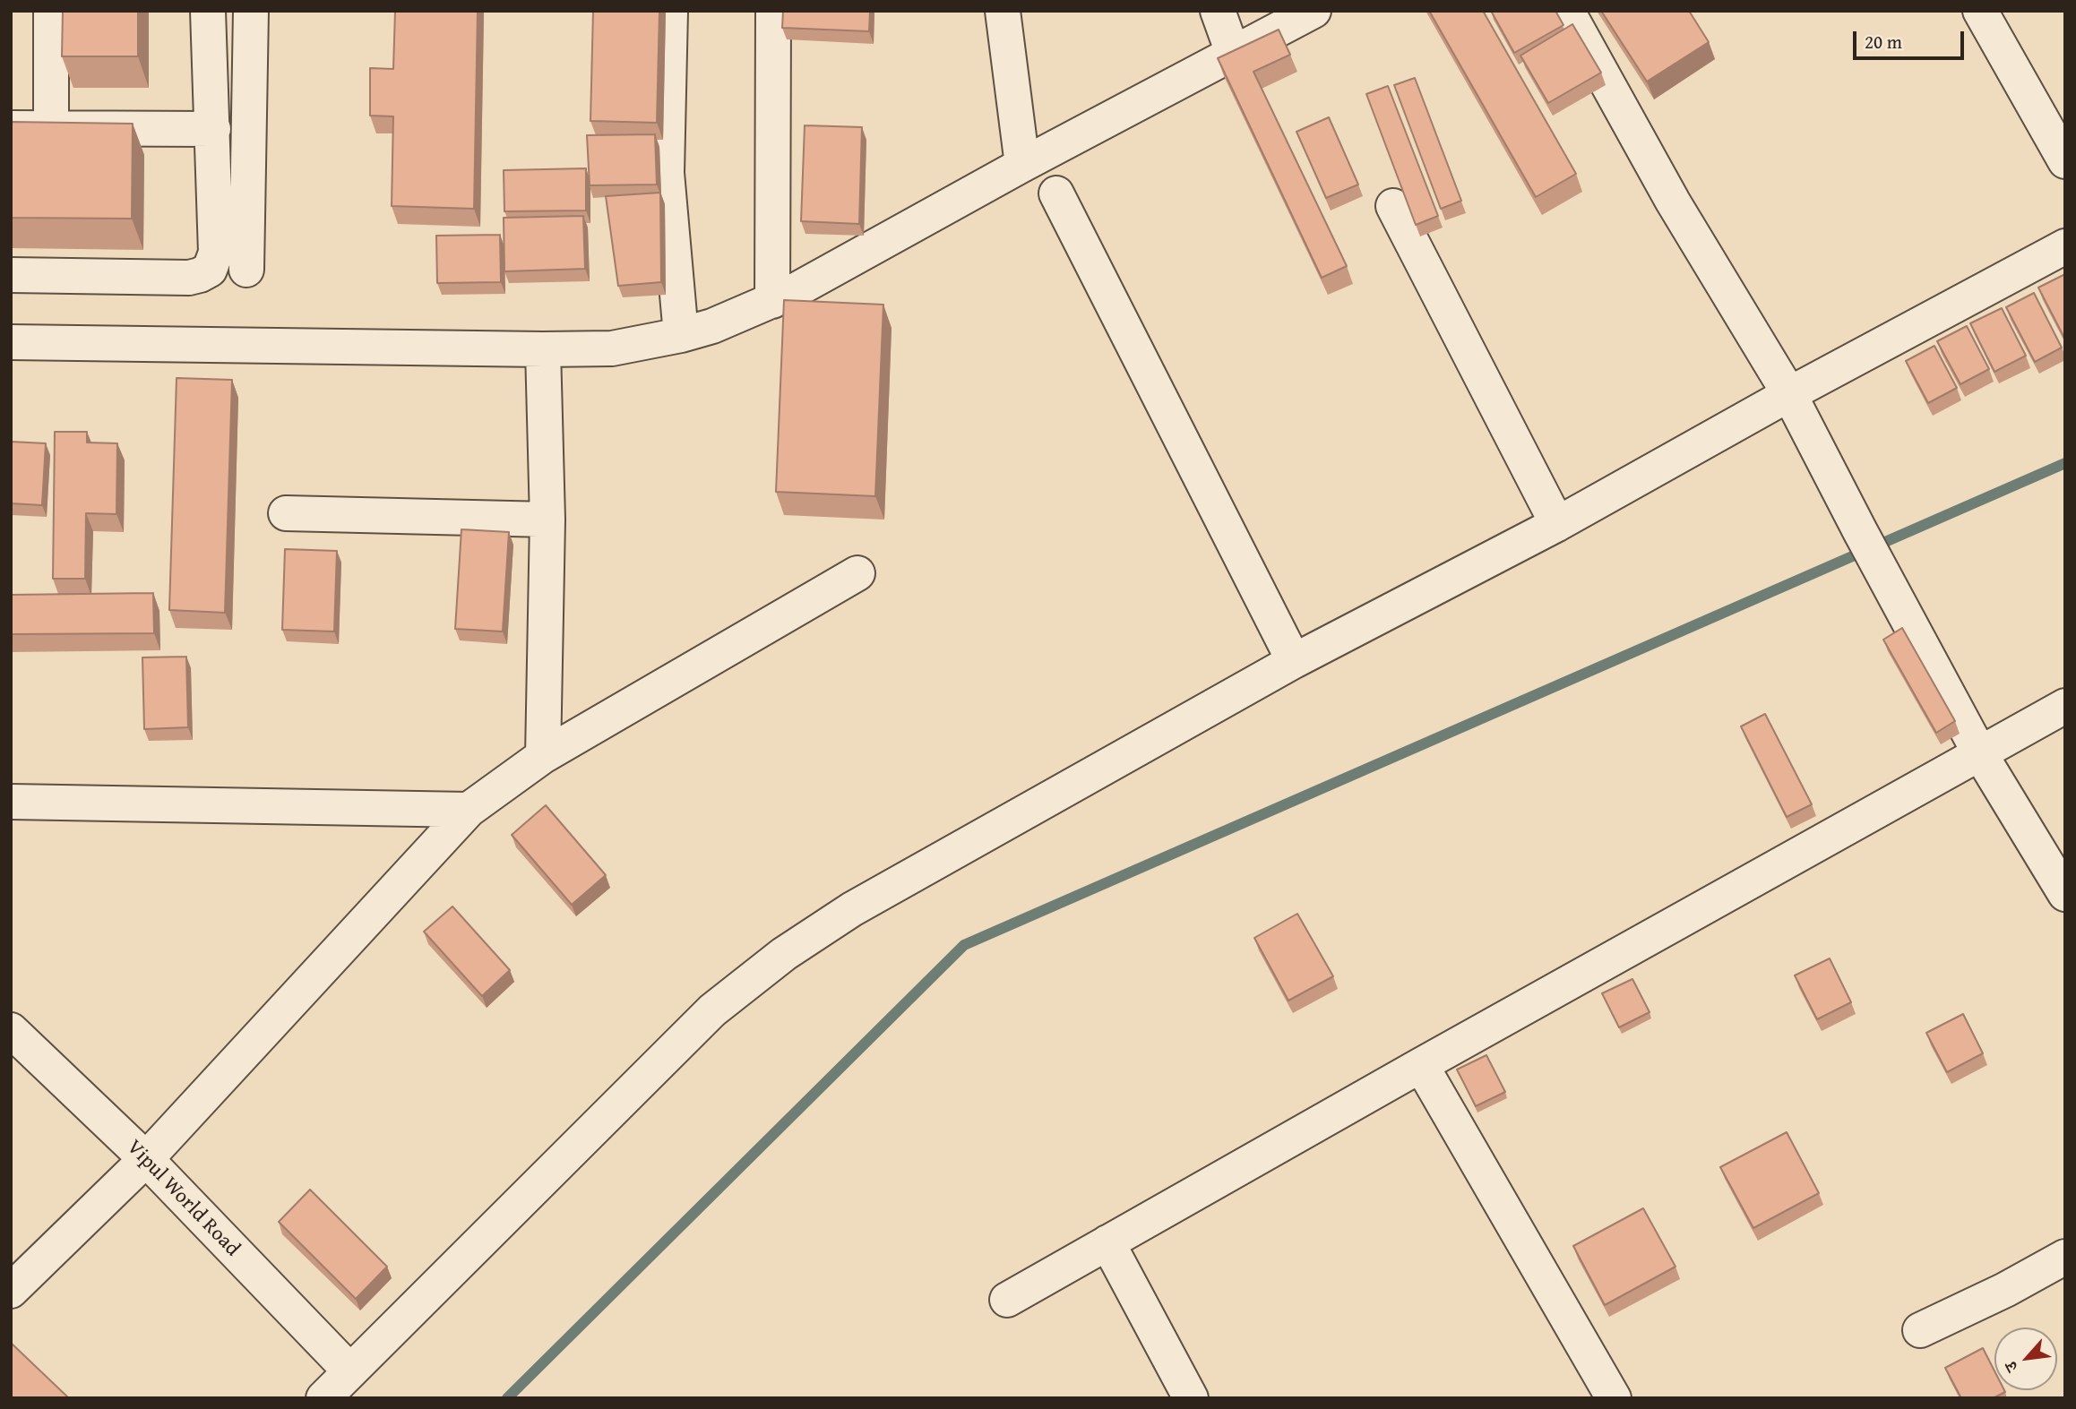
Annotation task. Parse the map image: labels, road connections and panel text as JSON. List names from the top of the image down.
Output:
{
  "streets": {
    "street": ["Vipul World Road"]
  },
  "scale_bar": "20 m",
  "north": "bottom left"
}
